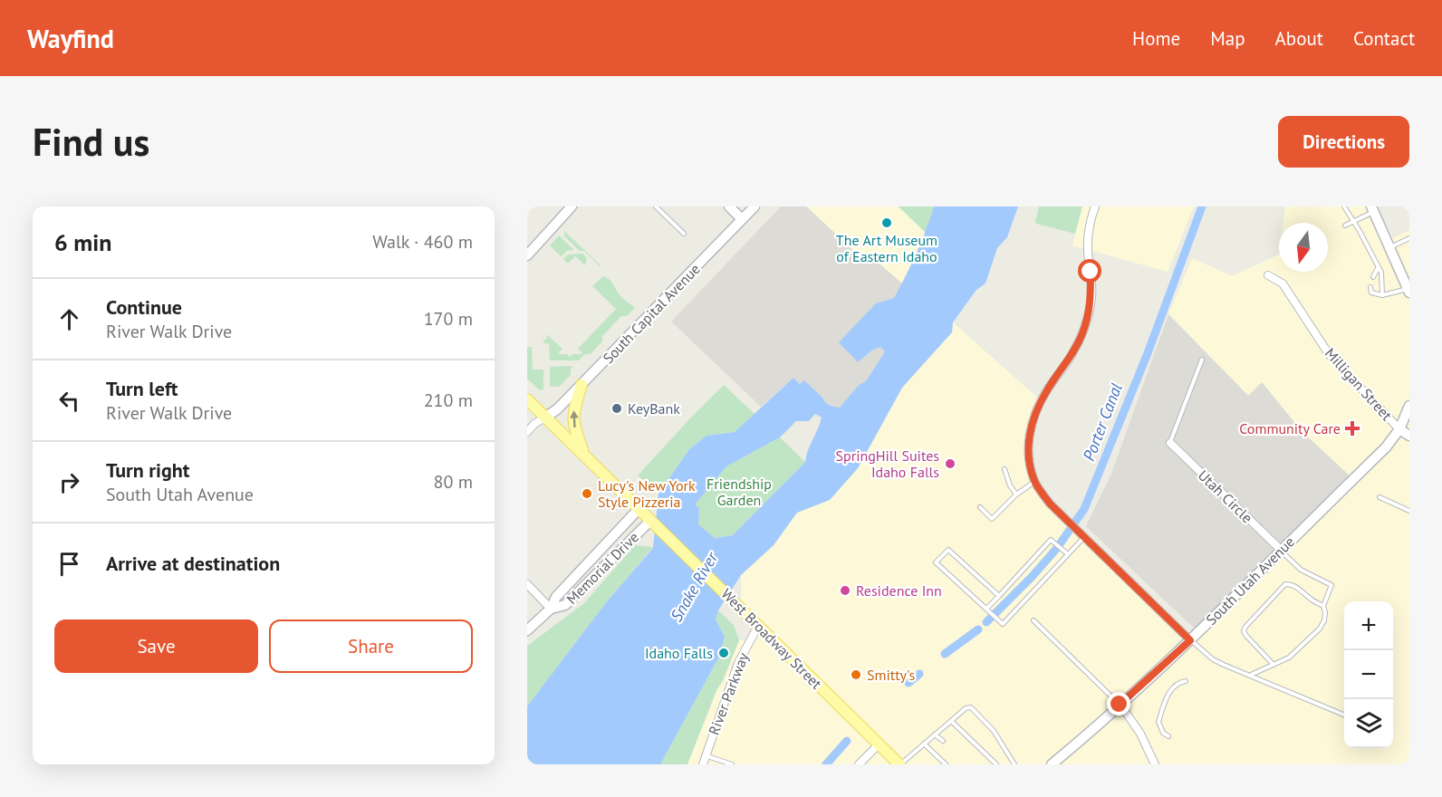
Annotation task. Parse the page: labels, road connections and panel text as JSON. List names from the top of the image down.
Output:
{
  "streets": {
    "main road": [
      "South Capital Avenue",
      "Memorial Drive",
      "South Utah Avenue",
      "West Broadway Street"
    ],
    "street": ["Milligan Street", "Utah Circle", "River Parkway"]
  },
  "crossings": [
    ["South Capital Avenue", "West Broadway Street"],
    ["Milligan Street", "South Utah Avenue"],
    ["Utah Circle", "South Utah Avenue"],
    ["Memorial Drive", "West Broadway Street"],
    ["West Broadway Street", "River Parkway"]
  ],
  "water": ["Porter Canal", "Snake River"],
  "parks": ["Friendship Garden"],
  "places": {
    "other": [
      "The Art Museum of Eastern Idaho",
      "KeyBank",
      "SpringHill Suites Idaho Falls",
      "Lucy's New York Style Pizzeria",
      "Residence Inn",
      "Idaho Falls",
      "Smitty's"
    ],
    "health": ["Community Care"]
  },
  "north": "bottom",
  "page": {
    "header": "Wayfind",
    "nav": [
      "Home",
      "Map",
      "About",
      "Contact"
    ],
    "buttons": [
      "Directions",
      ["Save", "Share"]
    ],
    "title": "Find us",
    "heading": ["6 min", "Walk · 460 m"],
    "list": [
      ["Continue", "River Walk Drive", "170 m"],
      ["Turn left", "River Walk Drive", "210 m"],
      ["Turn right", "South Utah Avenue", "80 m"],
      "Arrive at destination"
    ],
    "map_buttons": ["+", "−"]
  }
}
